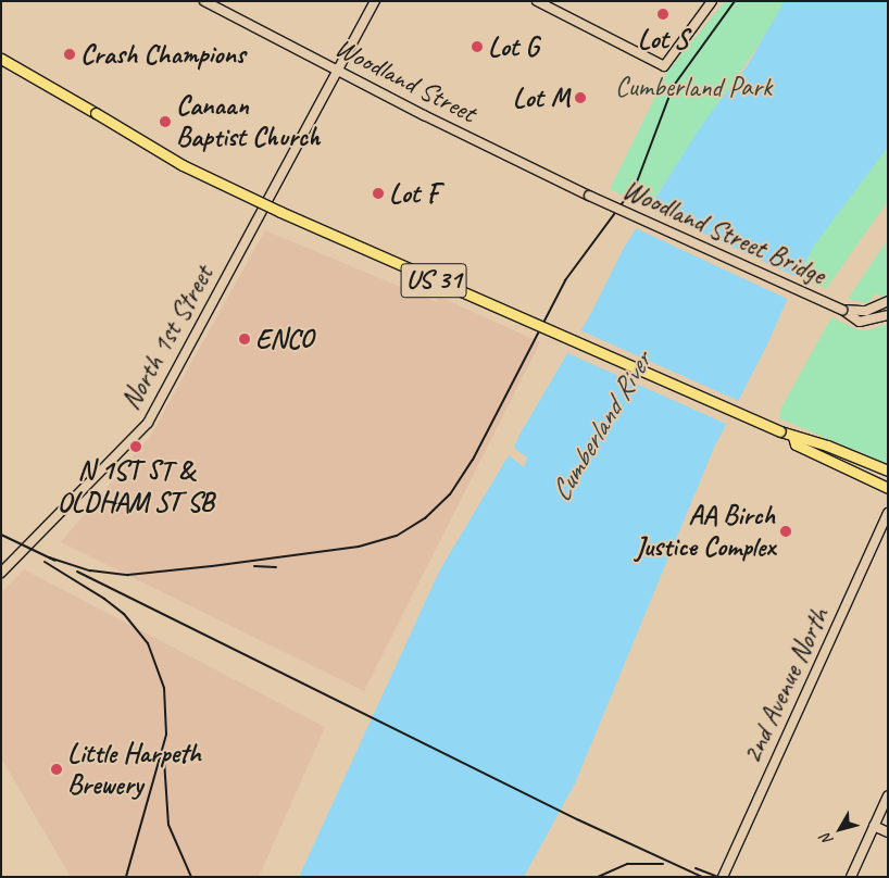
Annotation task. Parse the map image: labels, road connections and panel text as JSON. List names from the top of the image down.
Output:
{
  "streets": {
    "main road": ["US 31"],
    "street": [
      "Woodland Street",
      "Woodland Street Bridge",
      "North 1st Street",
      "2nd Avenue North"
    ]
  },
  "crossings": [
    ["Woodland Street", "Woodland Street Bridge"],
    ["Woodland Street", "North 1st Street"]
  ],
  "water": ["Cumberland River"],
  "parks": ["Cumberland Park"],
  "places": [
    "Lot S",
    "Lot G",
    "Crash Champions",
    "Lot M",
    "Canaan Baptist Church",
    "Lot F",
    "ENCO",
    "N 1ST ST & OLDHAM ST SB",
    "AA Birch Justice Complex",
    "Little Harpeth Brewery"
  ],
  "north": "bottom left"
}
